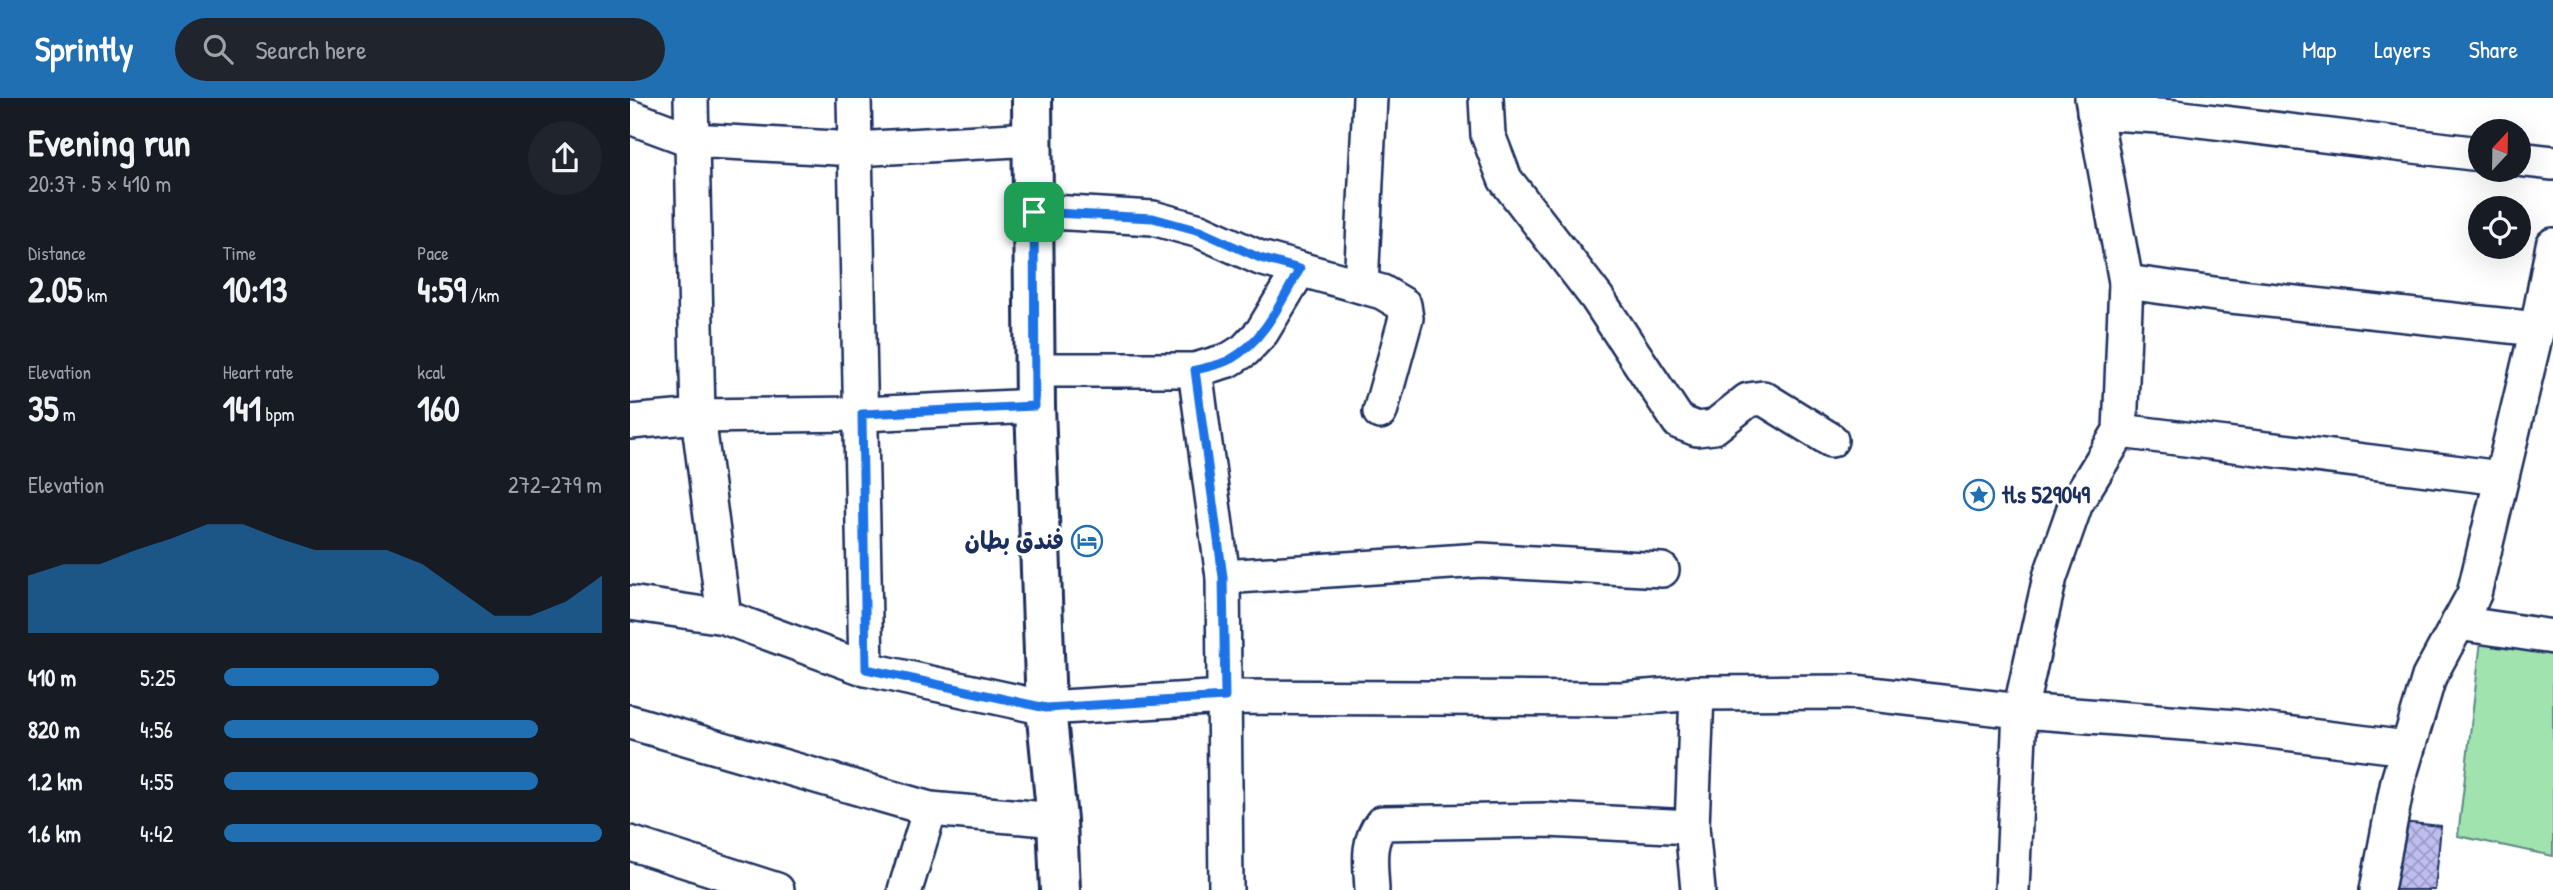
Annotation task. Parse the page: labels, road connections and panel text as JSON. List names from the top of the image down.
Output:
{
  "places": {
    "place": ["tls 529049"],
    "hotel": ["فندق بطان"]
  },
  "north": "top",
  "page": {
    "header": "Sprintly",
    "search": "Search here",
    "nav": ["Map", "Layers", "Share"],
    "heading": ["Evening run", "20:37 · 5 × 410 m"],
    "stats": [
      ["Distance", "2.05 km"],
      ["Time", "10:13"],
      ["Pace", "4:59 /km"],
      ["Elevation", "35 m"],
      ["Heart rate", "141 bpm"],
      ["kcal", "160"]
    ],
    "chart": ["Elevation", "272–279 m"],
    "list": [
      {
        "name": "410 m",
        "note": "5:25"
      },
      {
        "name": "820 m",
        "note": "4:56"
      },
      {
        "name": "1.2 km",
        "note": "4:55"
      },
      {
        "name": "1.6 km",
        "note": "4:42"
      }
    ]
  }
}
